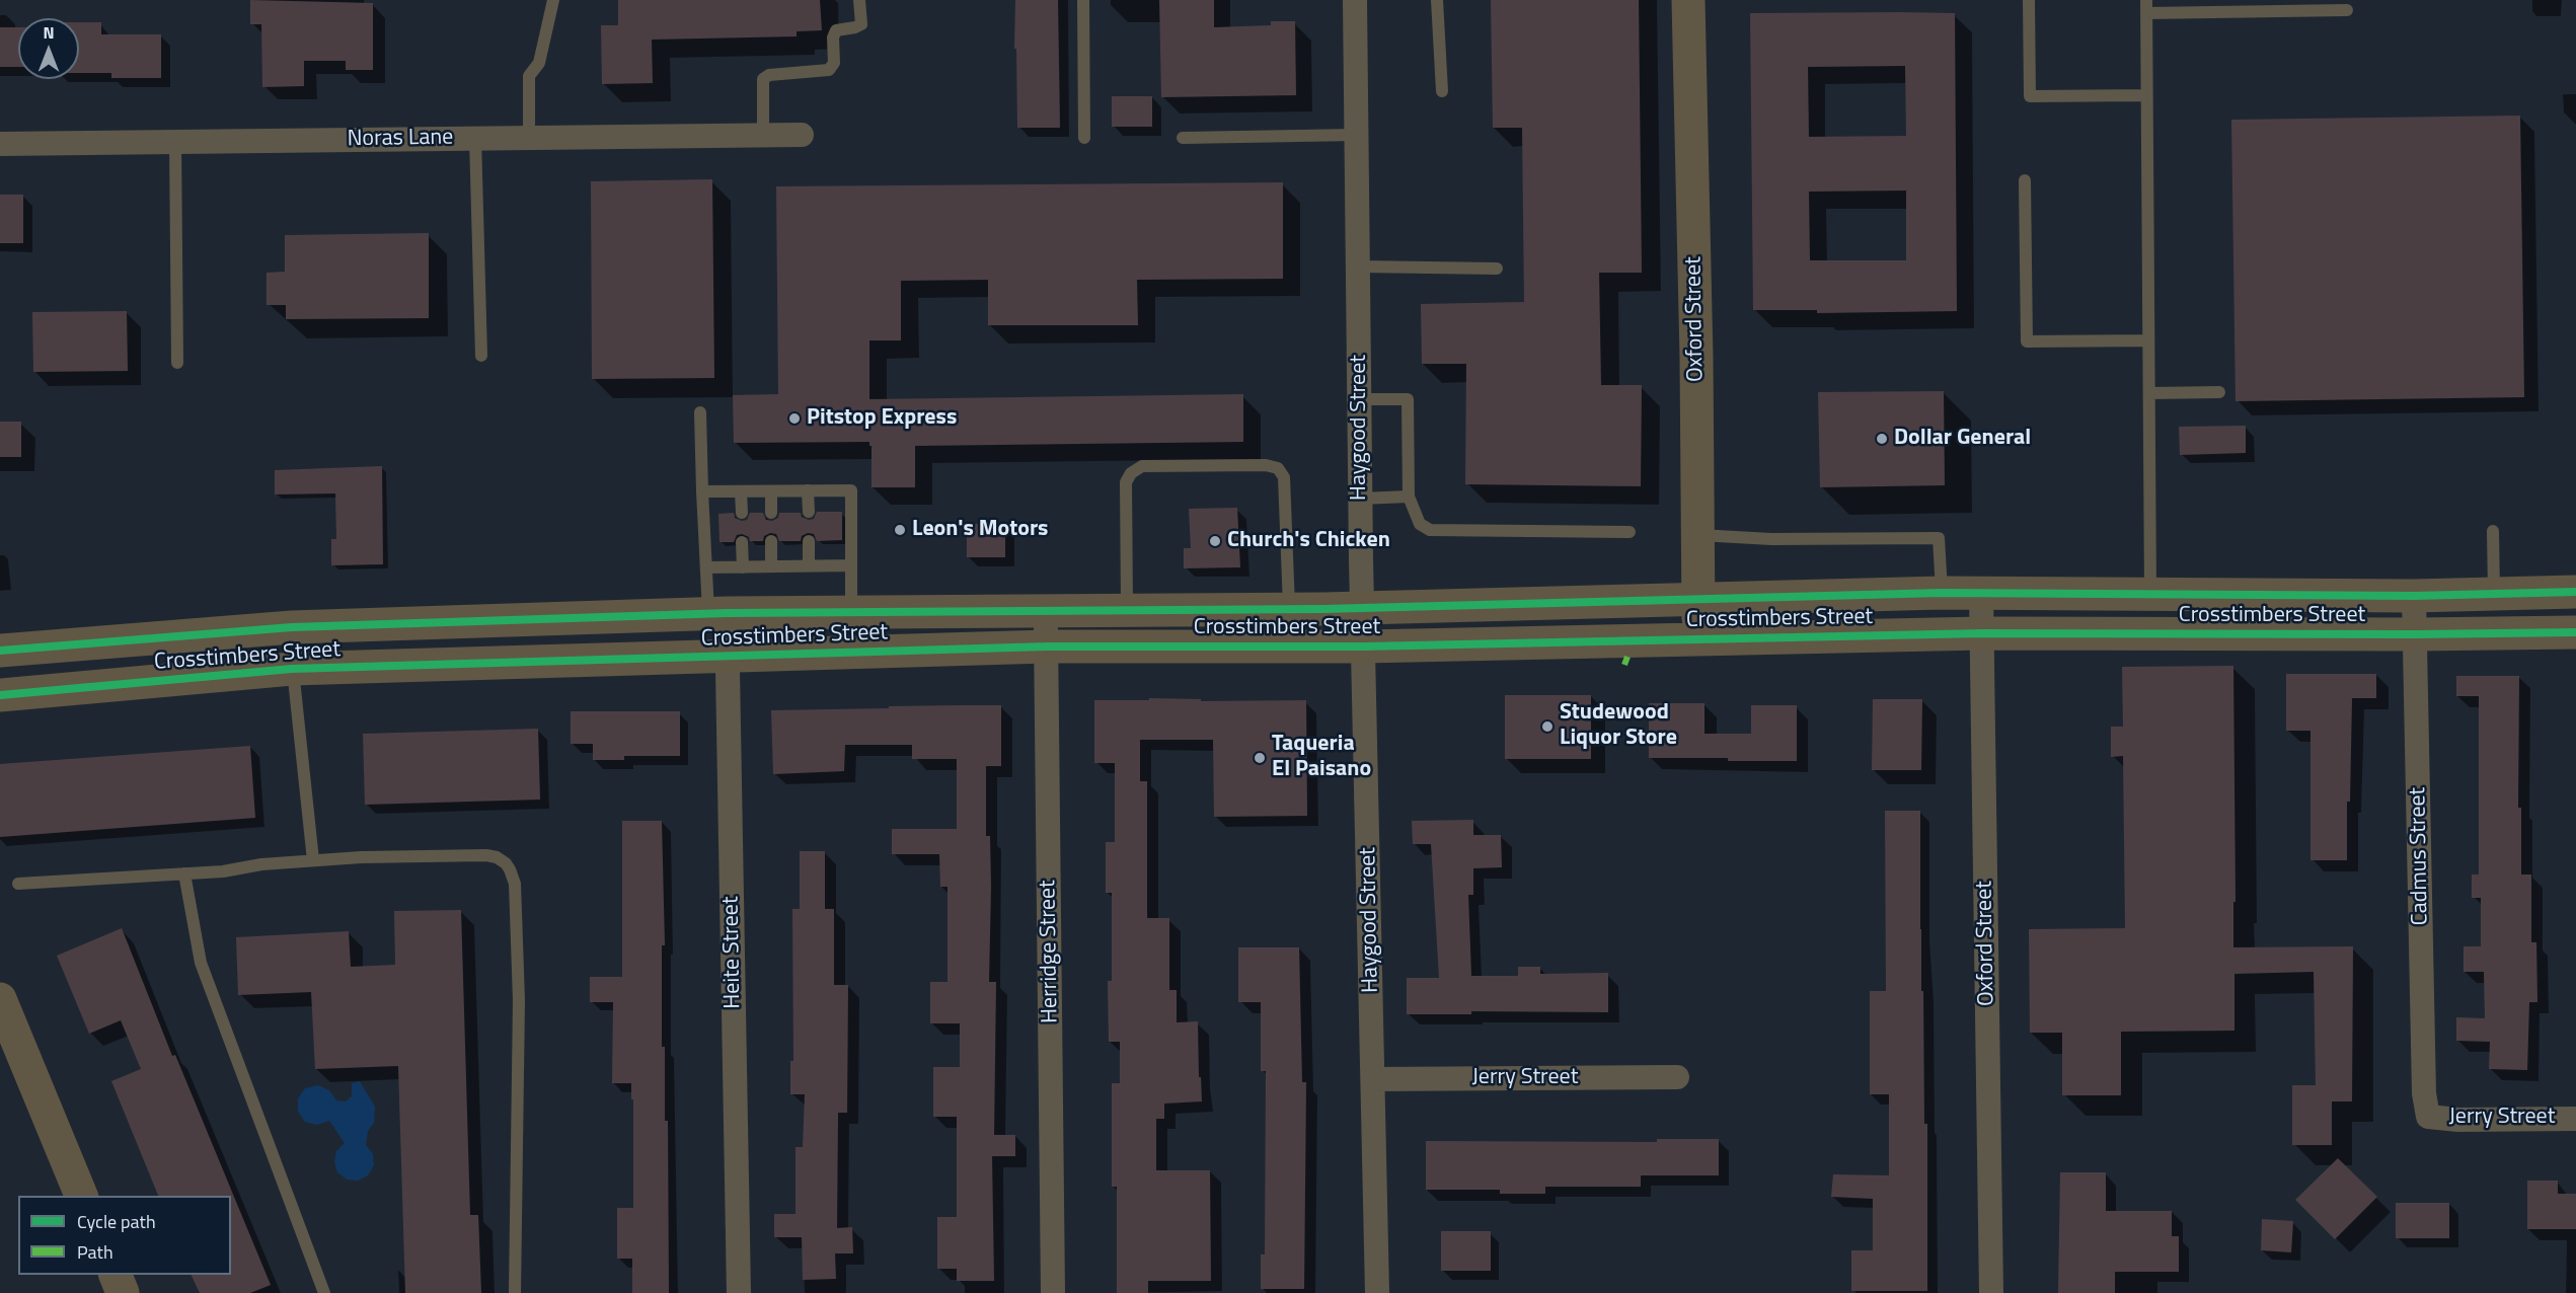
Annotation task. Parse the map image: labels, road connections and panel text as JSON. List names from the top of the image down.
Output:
{
  "streets": {
    "main road": ["Oxford Street", "Crosstimbers Street"],
    "street": [
      "Noras Lane",
      "Haygood Street",
      "Cadmus Street",
      "Herridge Street",
      "Heite Street",
      "Jerry Street"
    ]
  },
  "crossings": [
    ["Oxford Street", "Crosstimbers Street"],
    ["Haygood Street", "Crosstimbers Street"],
    ["Haygood Street", "Jerry Street"],
    ["Crosstimbers Street", "Cadmus Street"],
    ["Crosstimbers Street", "Herridge Street"],
    ["Crosstimbers Street", "Heite Street"],
    ["Cadmus Street", "Jerry Street"]
  ],
  "places": [
    "Pitstop Express",
    "Dollar General",
    "Leon's Motors",
    "Church's Chicken",
    "Studewood Liquor Store",
    "Taqueria El Paisano"
  ],
  "legend": ["Cycle path", "Path"],
  "north": "top"
}
